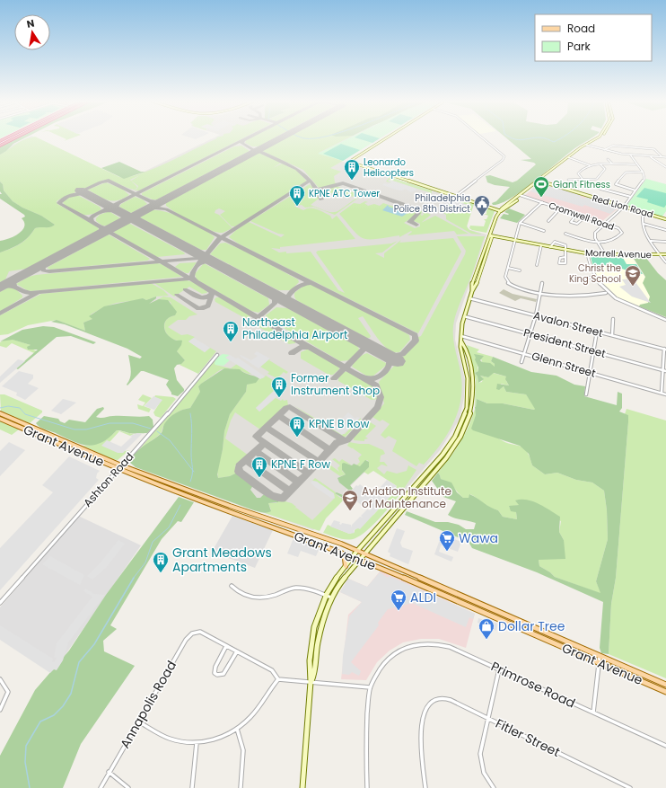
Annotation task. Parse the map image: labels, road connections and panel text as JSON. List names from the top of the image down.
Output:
{
  "streets": {
    "main road": ["Red Lion Road", "Morrell Avenue", "Grant Avenue"],
    "street": [
      "Cromwell Road",
      "Avalon Street",
      "President Street",
      "Glenn Street",
      "Ashton Road",
      "Primrose Road",
      "Annapolis Road",
      "Fitler Street"
    ]
  },
  "crossings": [
    ["Grant Avenue", "Ashton Road"]
  ],
  "places": {
    "building": [
      "Leonardo Helicopters",
      "KPNE ATC Tower",
      "Northeast Philadelphia Airport",
      "Former Instrument Shop",
      "KPNE B Row",
      "KPNE F Row",
      "Grant Meadows Apartments"
    ],
    "sports": ["Giant Fitness"],
    "public building": ["Philadelphia Police 8th District"],
    "school or university": ["Christ the King School", "Aviation Institute of Maintenance"],
    "supermarket": ["Wawa", "ALDI"],
    "shop": ["Dollar Tree"]
  },
  "legend": ["Road", "Park"],
  "north": "top"
}
